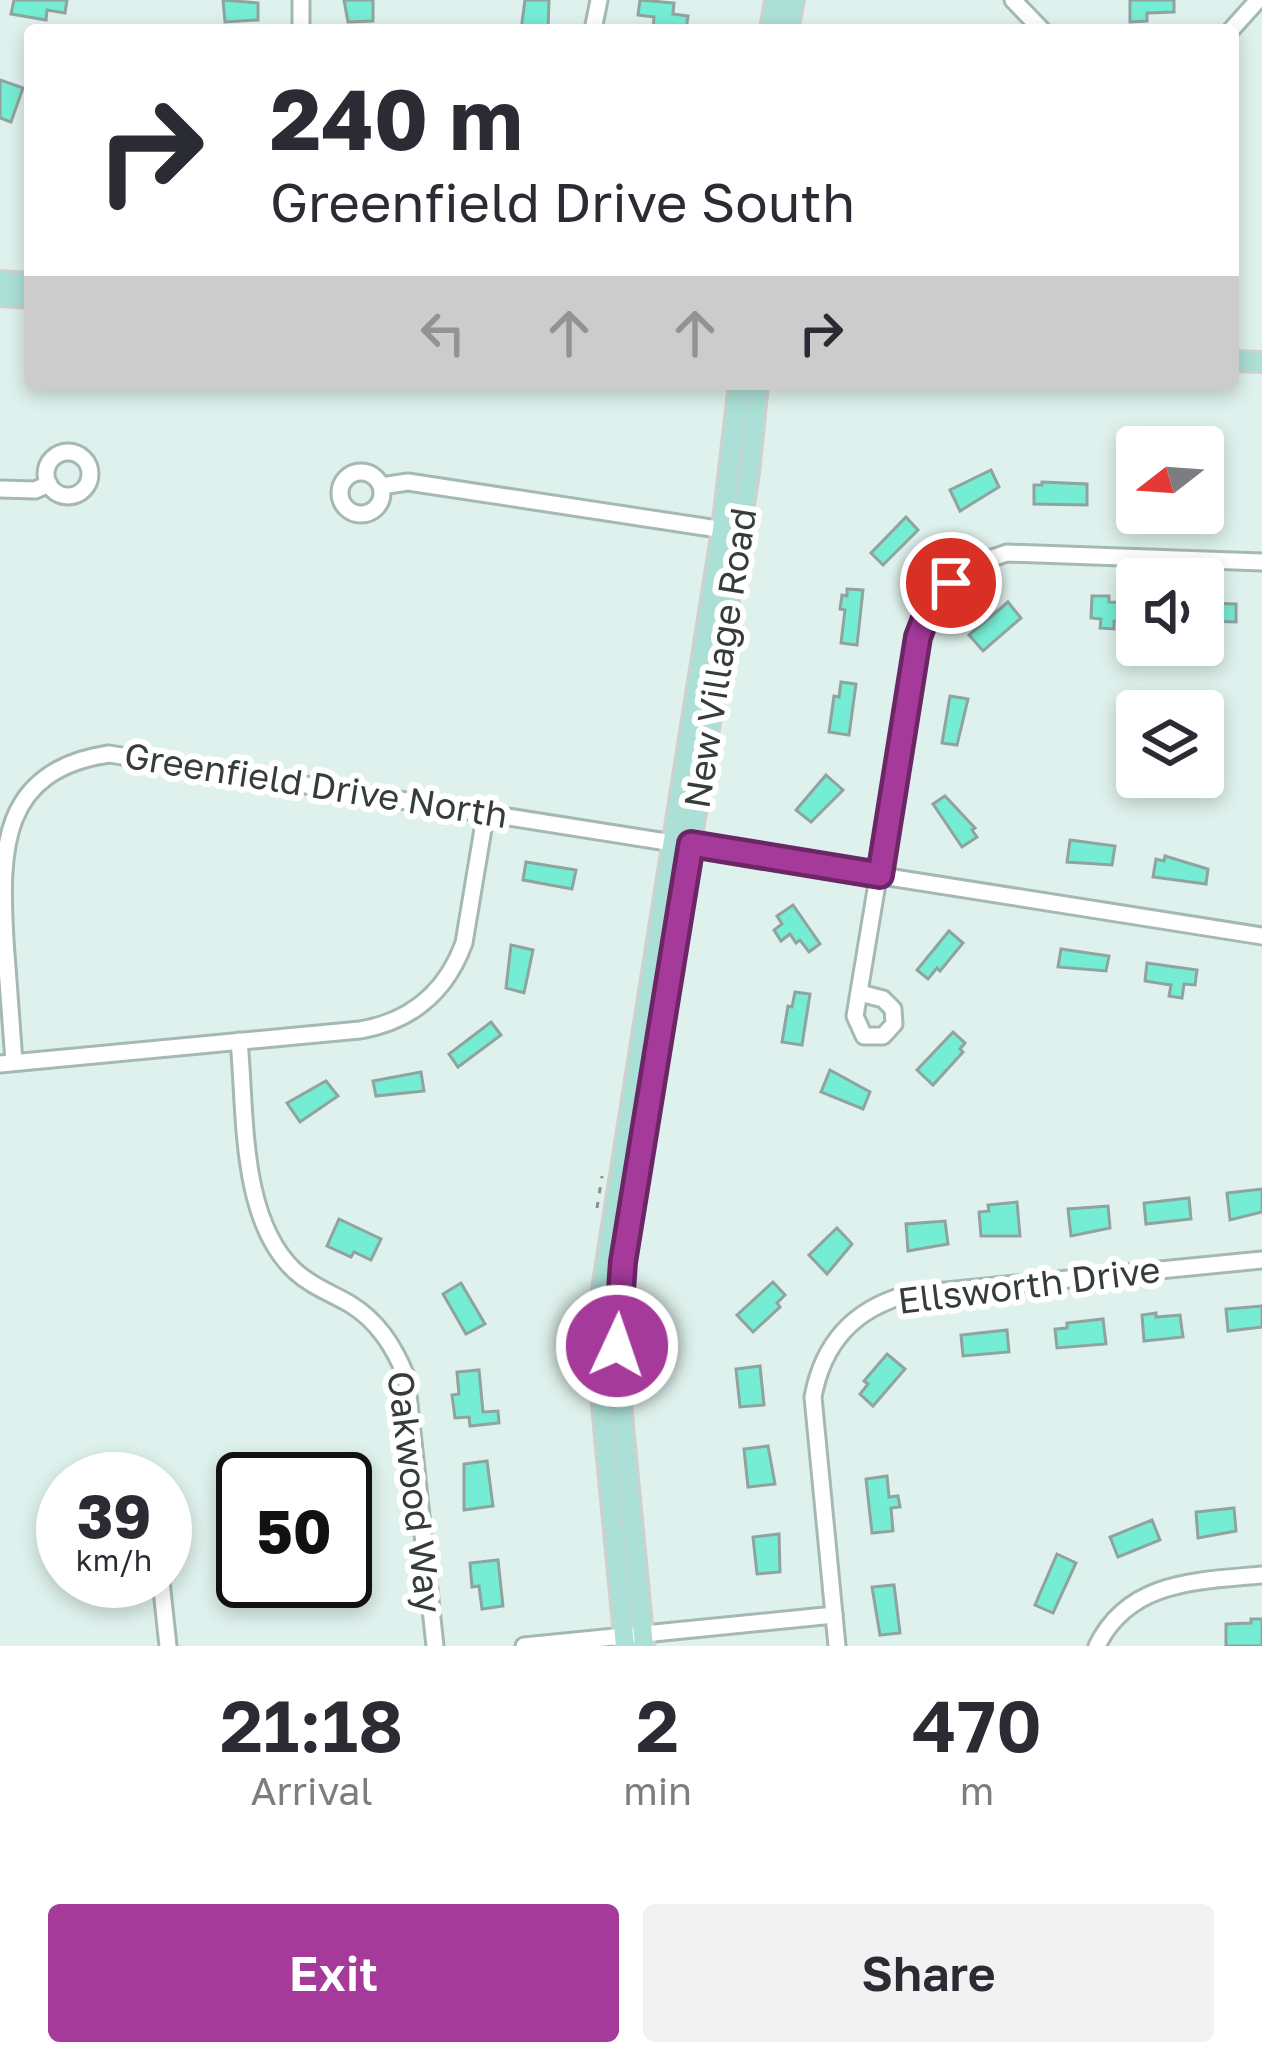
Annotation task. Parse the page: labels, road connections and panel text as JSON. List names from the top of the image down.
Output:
{
  "streets": {
    "main road": ["New Village Road"],
    "street": ["Greenfield Drive North", "Ellsworth Drive", "Oakwood Way"]
  },
  "crossings": [
    ["New Village Road", "Greenfield Drive North"]
  ],
  "north": "left",
  "page": {
    "turn": ["240 m", "Greenfield Drive South"],
    "speed": "39 km/h",
    "limit": "50",
    "eta": [
      "21:18",
      "Arrival",
      "2",
      "min",
      "470",
      "m"
    ],
    "buttons": ["Exit", "Share"]
  }
}
